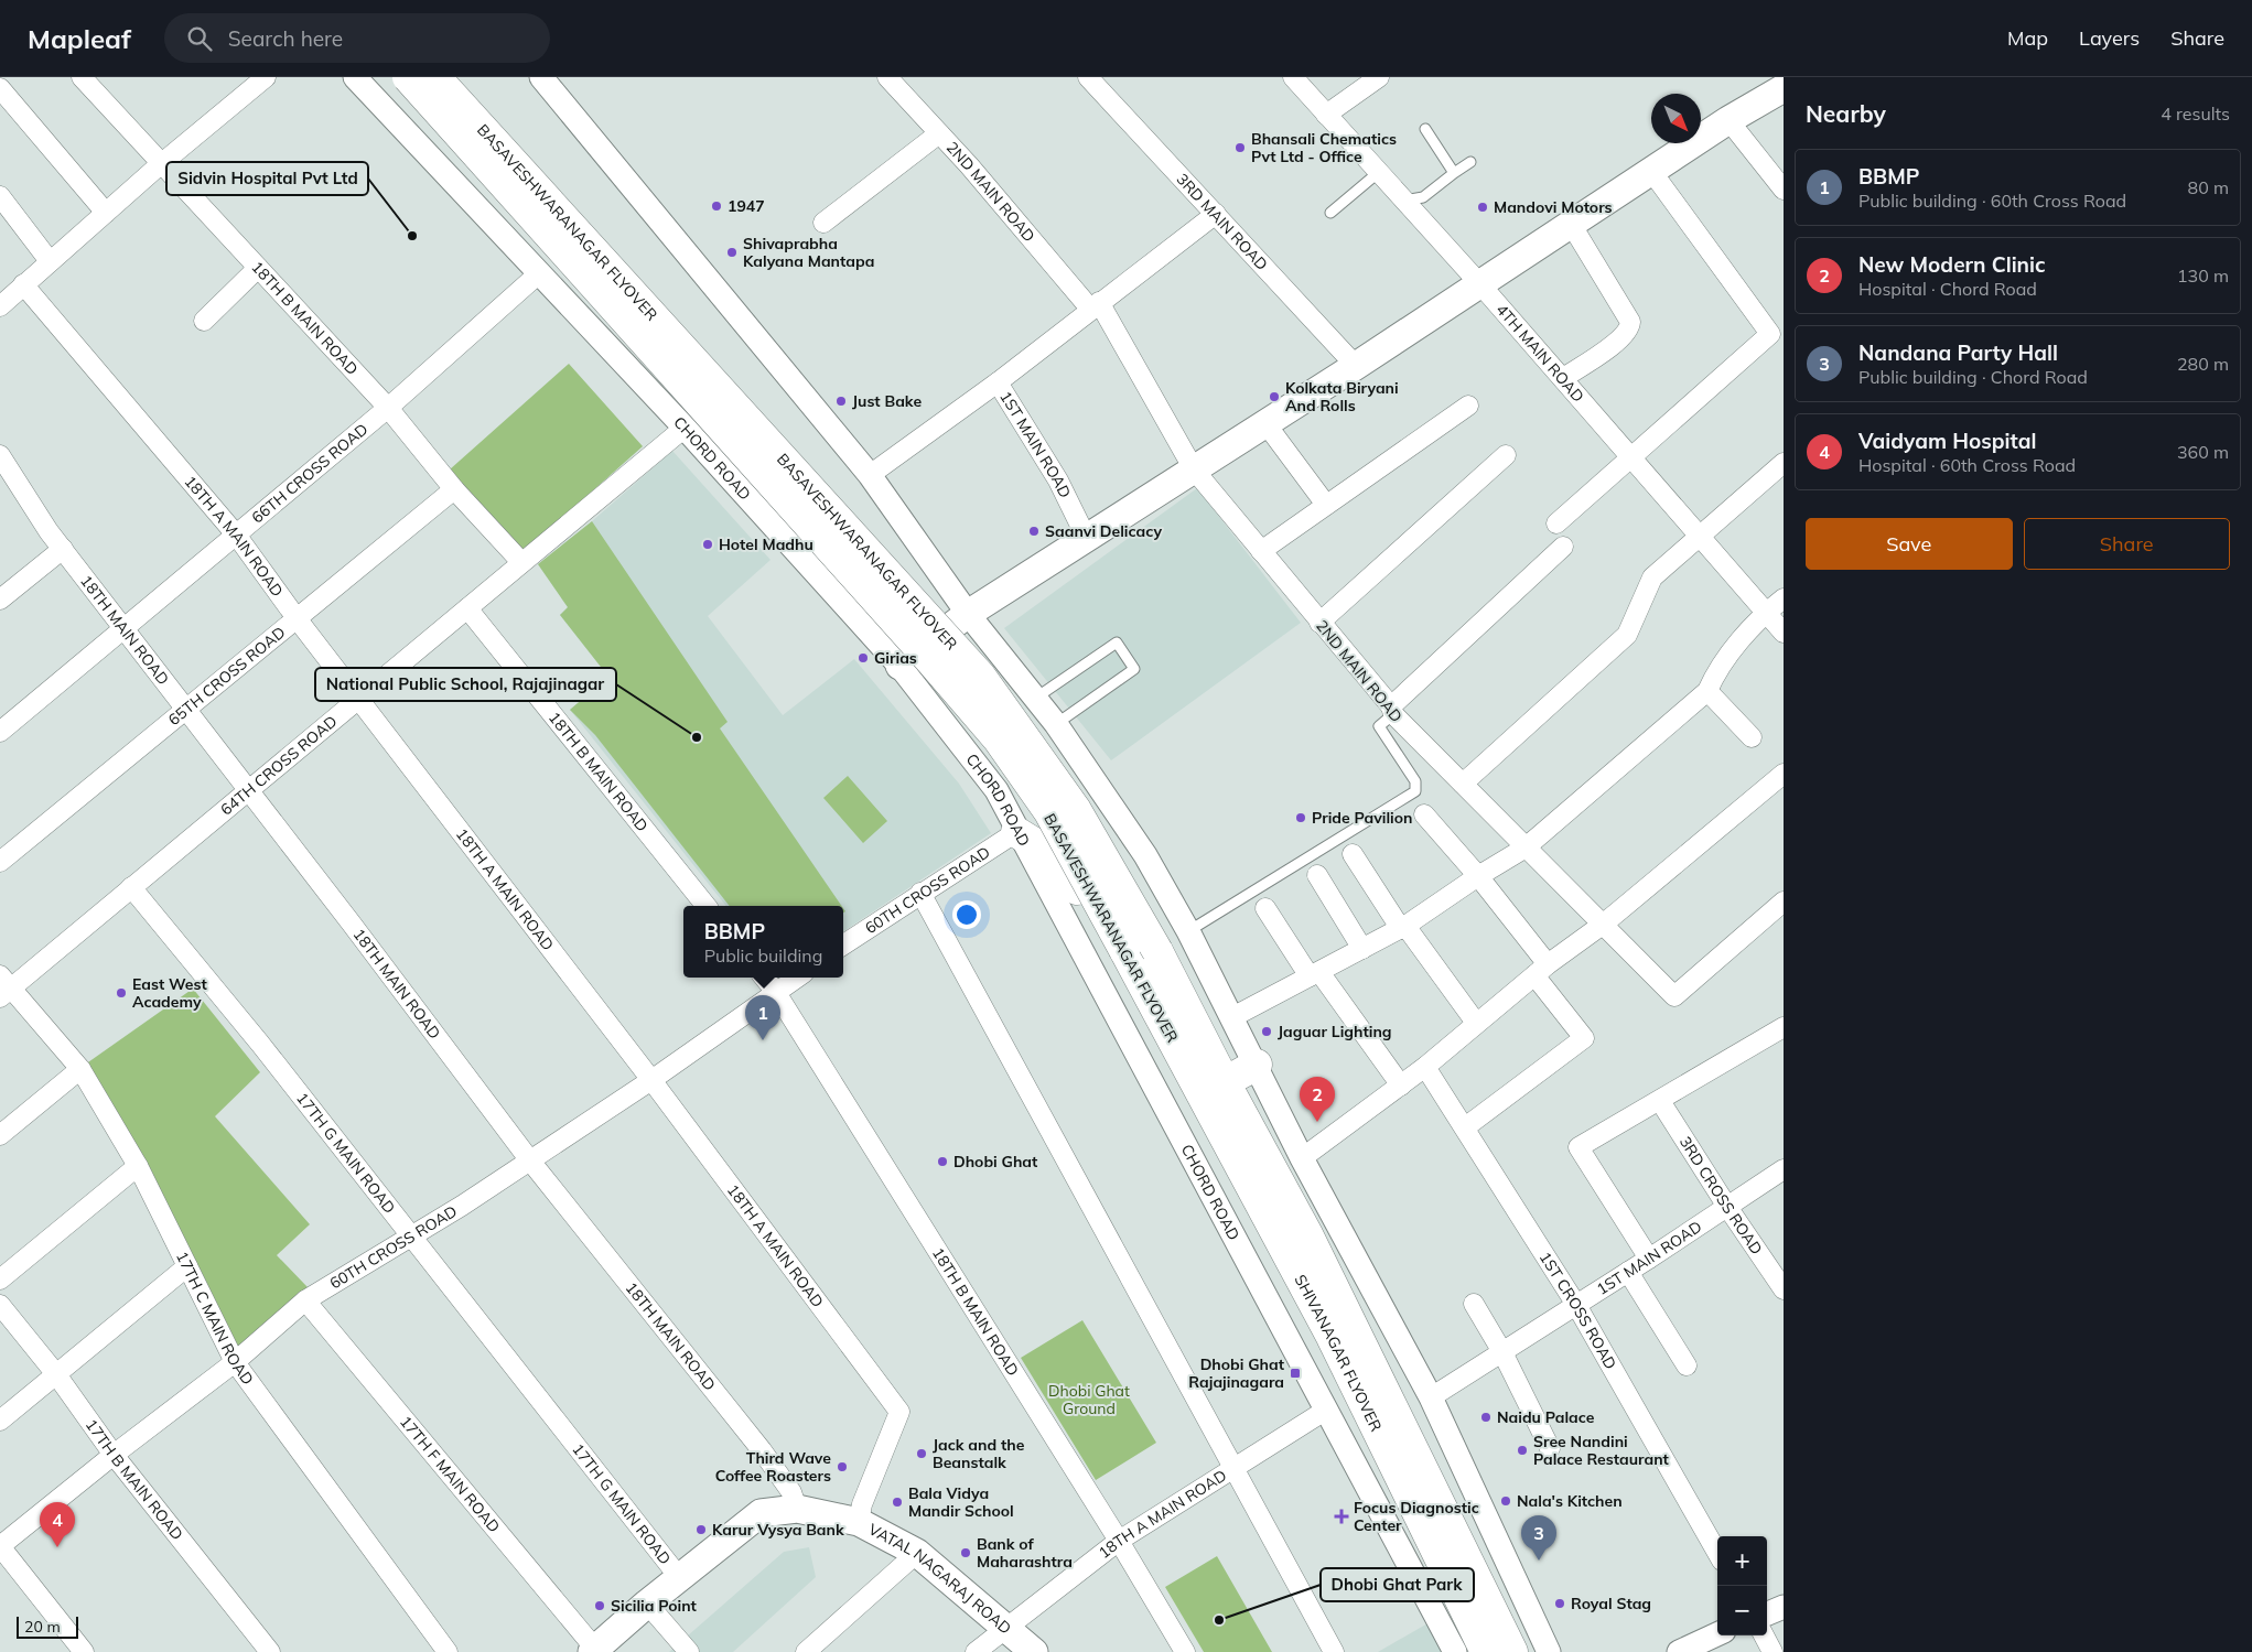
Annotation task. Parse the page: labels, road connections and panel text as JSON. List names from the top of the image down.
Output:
{
  "streets": {
    "main road": ["BASAVESHWARANAGAR FLYOVER", "SHIVANAGAR FLYOVER", "VATAL NAGARAJ ROAD"],
    "street": [
      "2ND MAIN ROAD",
      "3RD MAIN ROAD",
      "18TH B MAIN ROAD",
      "4TH MAIN ROAD",
      "1ST MAIN ROAD",
      "CHORD ROAD",
      "66TH CROSS ROAD",
      "18TH A MAIN ROAD",
      "18TH MAIN ROAD",
      "65TH CROSS ROAD",
      "64TH CROSS ROAD",
      "60TH CROSS ROAD",
      "17TH G MAIN ROAD",
      "3RD CROSS ROAD",
      "1ST CROSS ROAD",
      "17TH C MAIN ROAD",
      "17TH F MAIN ROAD",
      "17TH B MAIN ROAD"
    ]
  },
  "crossings": [
    ["BASAVESHWARANAGAR FLYOVER", "SHIVANAGAR FLYOVER"],
    ["18TH B MAIN ROAD", "66TH CROSS ROAD"],
    ["18TH B MAIN ROAD", "18TH A MAIN ROAD"],
    ["18TH B MAIN ROAD", "65TH CROSS ROAD"],
    ["18TH B MAIN ROAD", "64TH CROSS ROAD"],
    ["18TH B MAIN ROAD", "60TH CROSS ROAD"],
    ["1ST MAIN ROAD", "3RD CROSS ROAD"],
    ["1ST MAIN ROAD", "1ST CROSS ROAD"],
    ["CHORD ROAD", "66TH CROSS ROAD"],
    ["CHORD ROAD", "18TH A MAIN ROAD"],
    ["CHORD ROAD", "64TH CROSS ROAD"],
    ["CHORD ROAD", "60TH CROSS ROAD"],
    ["66TH CROSS ROAD", "18TH A MAIN ROAD"],
    ["66TH CROSS ROAD", "18TH MAIN ROAD"],
    ["18TH A MAIN ROAD", "65TH CROSS ROAD"],
    ["18TH A MAIN ROAD", "64TH CROSS ROAD"],
    ["18TH A MAIN ROAD", "60TH CROSS ROAD"],
    ["18TH A MAIN ROAD", "VATAL NAGARAJ ROAD"],
    ["18TH MAIN ROAD", "65TH CROSS ROAD"],
    ["18TH MAIN ROAD", "64TH CROSS ROAD"],
    ["18TH MAIN ROAD", "60TH CROSS ROAD"],
    ["18TH MAIN ROAD", "VATAL NAGARAJ ROAD"],
    ["64TH CROSS ROAD", "17TH G MAIN ROAD"],
    ["64TH CROSS ROAD", "17TH C MAIN ROAD"],
    ["60TH CROSS ROAD", "17TH G MAIN ROAD"],
    ["60TH CROSS ROAD", "17TH C MAIN ROAD"],
    ["60TH CROSS ROAD", "17TH F MAIN ROAD"],
    ["60TH CROSS ROAD", "17TH B MAIN ROAD"],
    ["17TH G MAIN ROAD", "VATAL NAGARAJ ROAD"],
    ["17TH F MAIN ROAD", "VATAL NAGARAJ ROAD"]
  ],
  "parks": ["Dhobi Ghat Ground"],
  "places": {
    "other": [
      "Bhansali Chematics Pvt Ltd - Office",
      "1947",
      "Mandovi Motors",
      "Sidvin Hospital Pvt Ltd",
      "Shivaprabha Kalyana Mantapa",
      "Kolkata Biryani And Rolls",
      "Just Bake",
      "Saanvi Delicacy",
      "Hotel Madhu",
      "Girias",
      "National Public School, Rajajinagar",
      "Pride Pavilion",
      "East West Academy",
      "Jaguar Lighting",
      "Dhobi Ghat",
      "Naidu Palace",
      "Sree Nandini Palace Restaurant",
      "Jack and the Beanstalk",
      "Third Wave Coffee Roasters",
      "Nala's Kitchen",
      "Bala Vidya Mandir School",
      "Karur Vysya Bank",
      "Bank of Maharashtra",
      "Royal Stag",
      "Sicilia Point",
      "Dhobi Ghat Park"
    ],
    "transit": ["Dhobi Ghat Rajajinagara"],
    "health": ["Focus Diagnostic Center"]
  },
  "scale_bar": "20 m",
  "north": "bottom right",
  "page": {
    "header": "Mapleaf",
    "search": "Search here",
    "nav": ["Map", "Layers", "Share"],
    "heading": ["Nearby", "4 results"],
    "list": [
      {
        "mark": "1",
        "name": "BBMP",
        "note": "Public building · 60th Cross Road",
        "value": "80 m"
      },
      {
        "mark": "2",
        "name": "New Modern Clinic",
        "note": "Hospital · Chord Road",
        "value": "130 m"
      },
      {
        "mark": "3",
        "name": "Nandana Party Hall",
        "note": "Public building · Chord Road",
        "value": "280 m"
      },
      {
        "mark": "4",
        "name": "Vaidyam Hospital",
        "note": "Hospital · 60th Cross Road",
        "value": "360 m"
      }
    ],
    "buttons": ["Save", "Share"],
    "popup": ["BBMP", "Public building"],
    "pins": [
      "1",
      "2",
      "4",
      "3"
    ],
    "map_buttons": ["+", "−"],
    "scale": "20 m"
  }
}
